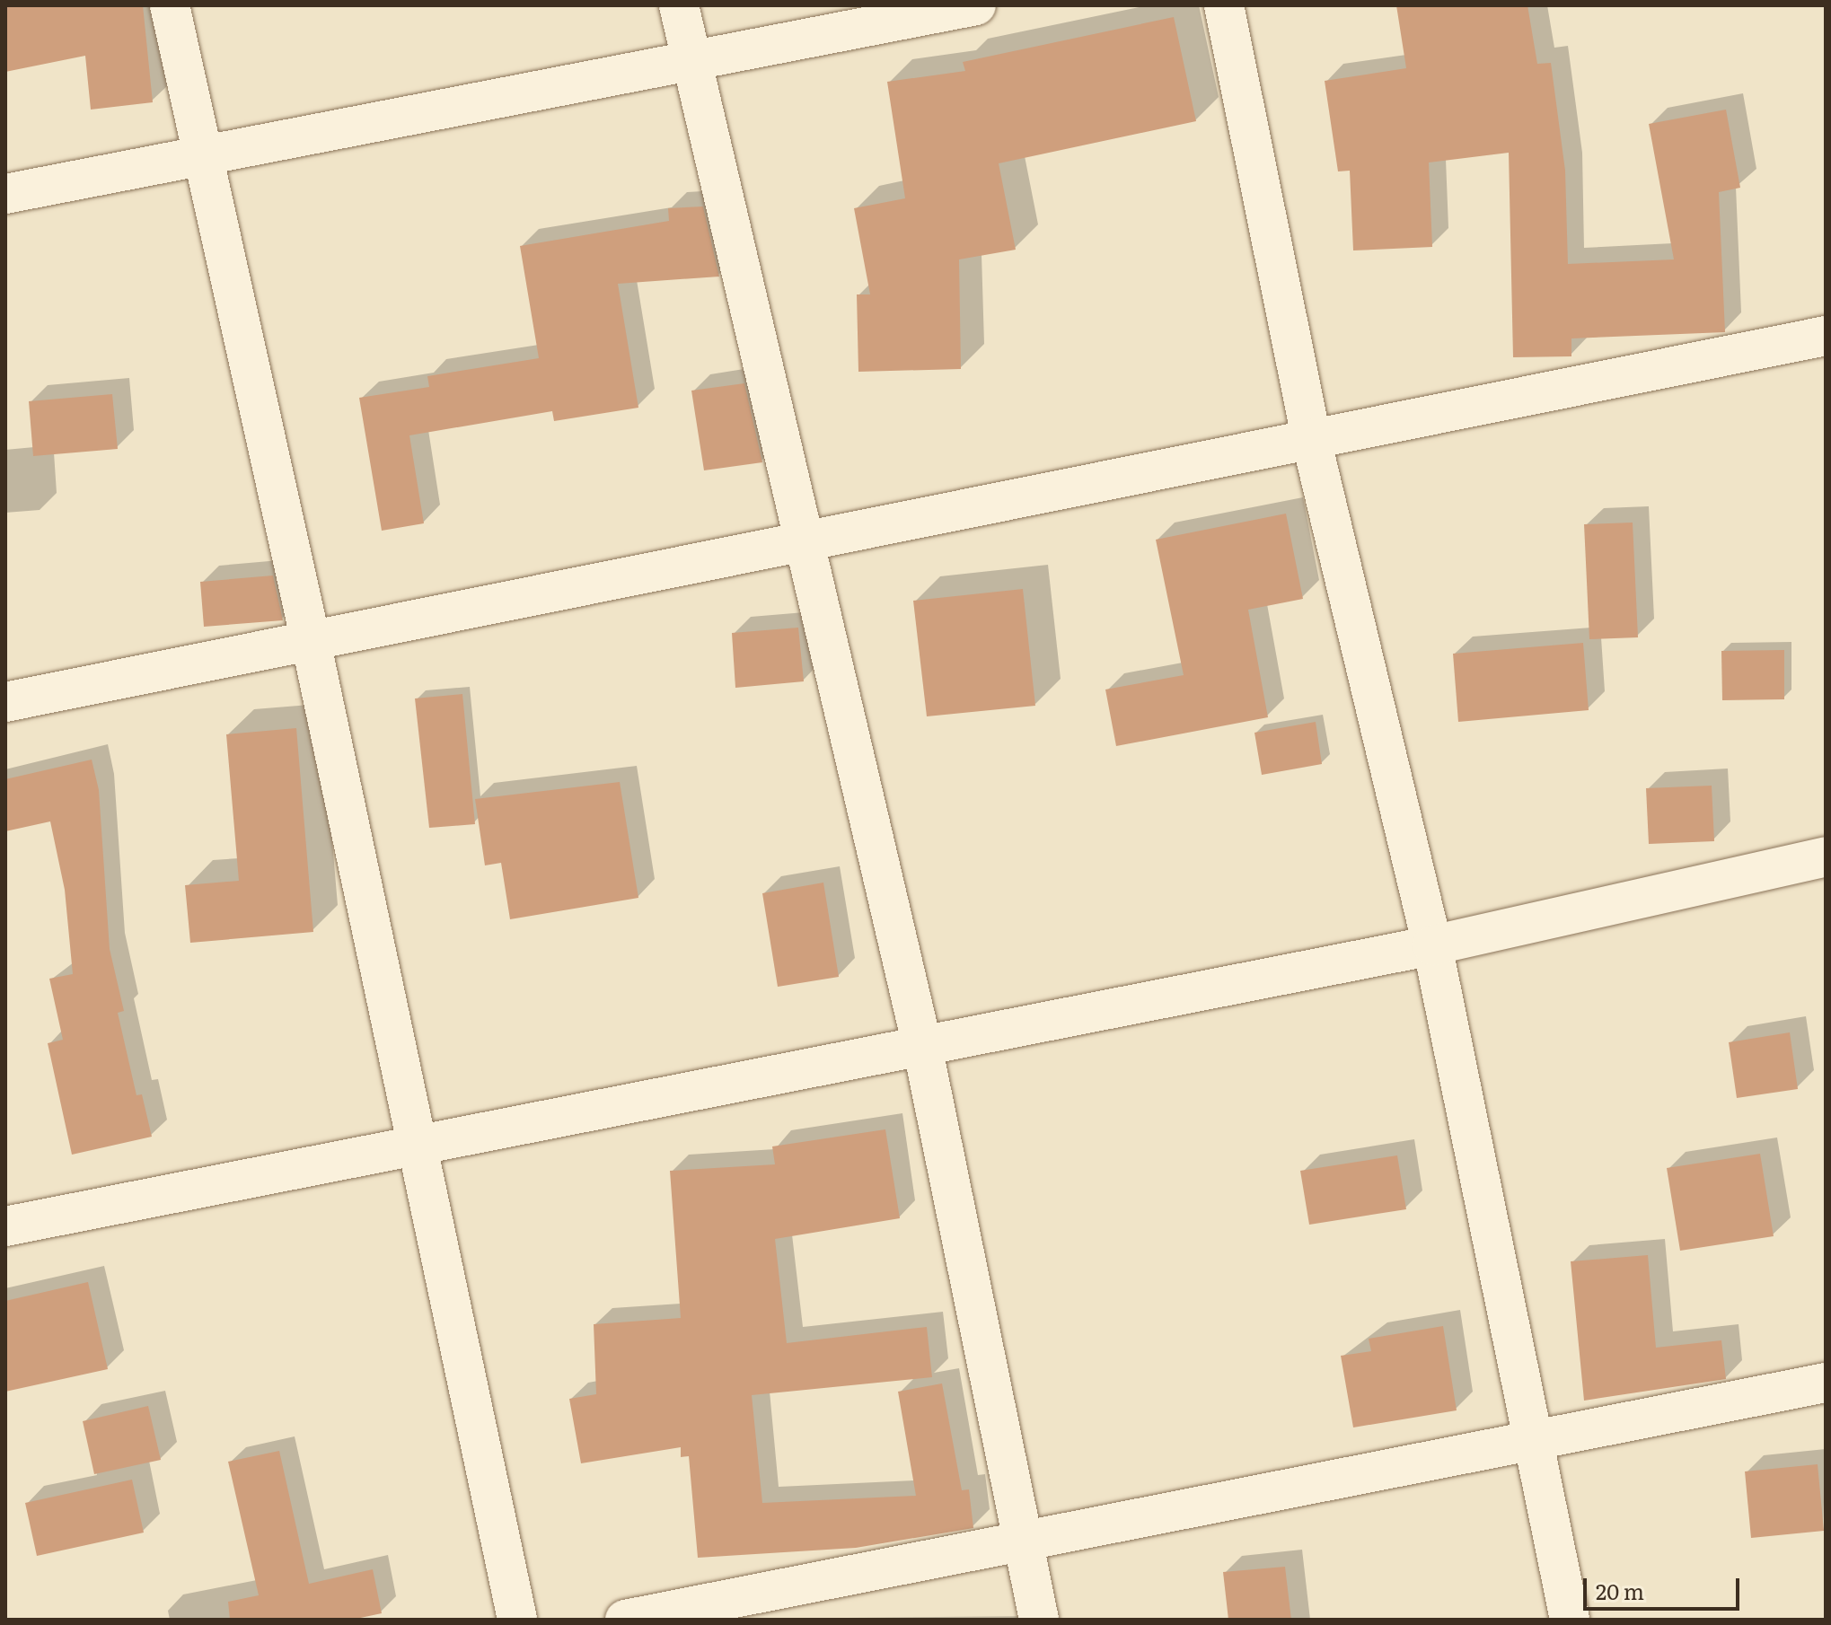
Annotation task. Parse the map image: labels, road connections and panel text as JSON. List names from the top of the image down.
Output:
{
  "scale_bar": "20 m"
}
